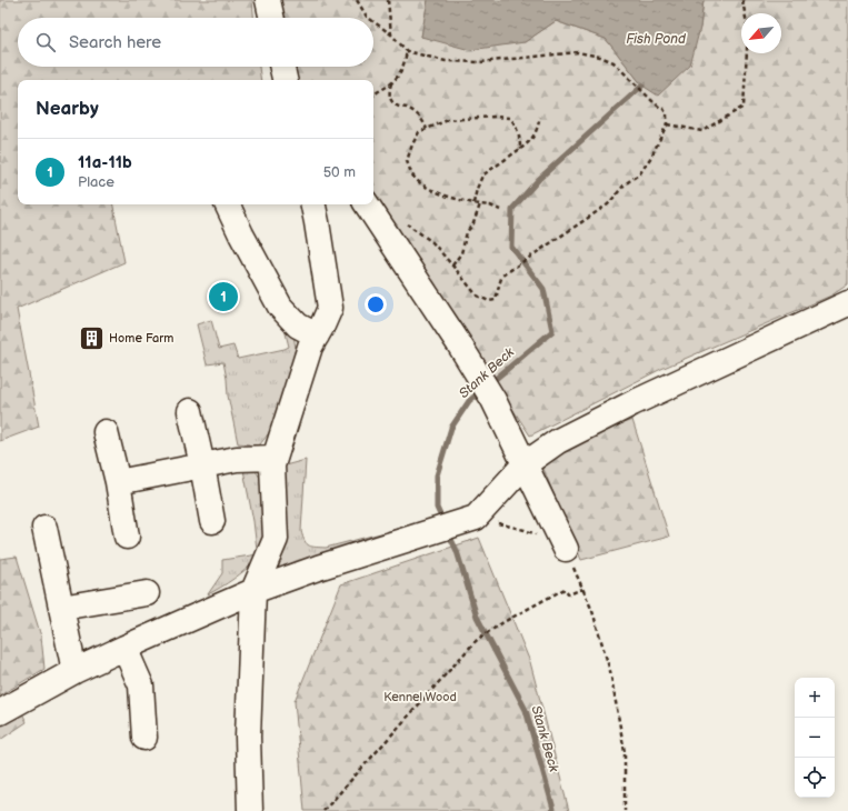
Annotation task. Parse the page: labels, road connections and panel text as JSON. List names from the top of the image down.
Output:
{
  "water": ["Fish Pond", "Stank Beck"],
  "parks": ["Kennel Wood"],
  "places": {
    "building": ["Home Farm"]
  },
  "north": "bottom left",
  "page": {
    "search": "Search here",
    "heading": "Nearby",
    "list": [
      {
        "mark": "1",
        "name": "11a-11b",
        "note": "Place",
        "value": "50 m"
      }
    ],
    "pins": "1",
    "map_buttons": ["+", "−"]
  }
}
